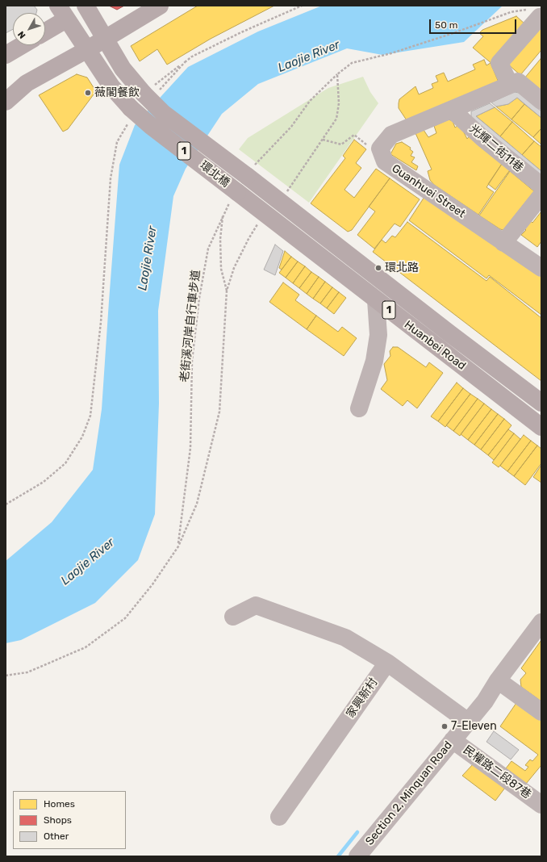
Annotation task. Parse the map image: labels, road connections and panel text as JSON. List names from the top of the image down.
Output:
{
  "streets": {
    "main road": ["1", "環北橋", "Huanbei Road"],
    "street": [
      "光輝二街11巷",
      "Guanhuei Street",
      "家興新村",
      "民權路二段87巷",
      "Section 2, Minquan Road"
    ],
    "path": ["老街溪河岸自行車步道"]
  },
  "crossings": [
    ["光輝二街11巷", "Guanhuei Street"],
    ["1", "環北橋"],
    ["環北橋", "老街溪河岸自行車步道"],
    ["環北橋", "Huanbei Road"],
    ["老街溪河岸自行車步道", "Huanbei Road"],
    ["民權路二段87巷", "Section 2, Minquan Road"]
  ],
  "water": ["Laojie River"],
  "places": ["薇閣餐飲", "環北路", "7-Eleven"],
  "legend": ["Homes", "Shops", "Other"],
  "scale_bar": "50 m",
  "north": "bottom left"
}
